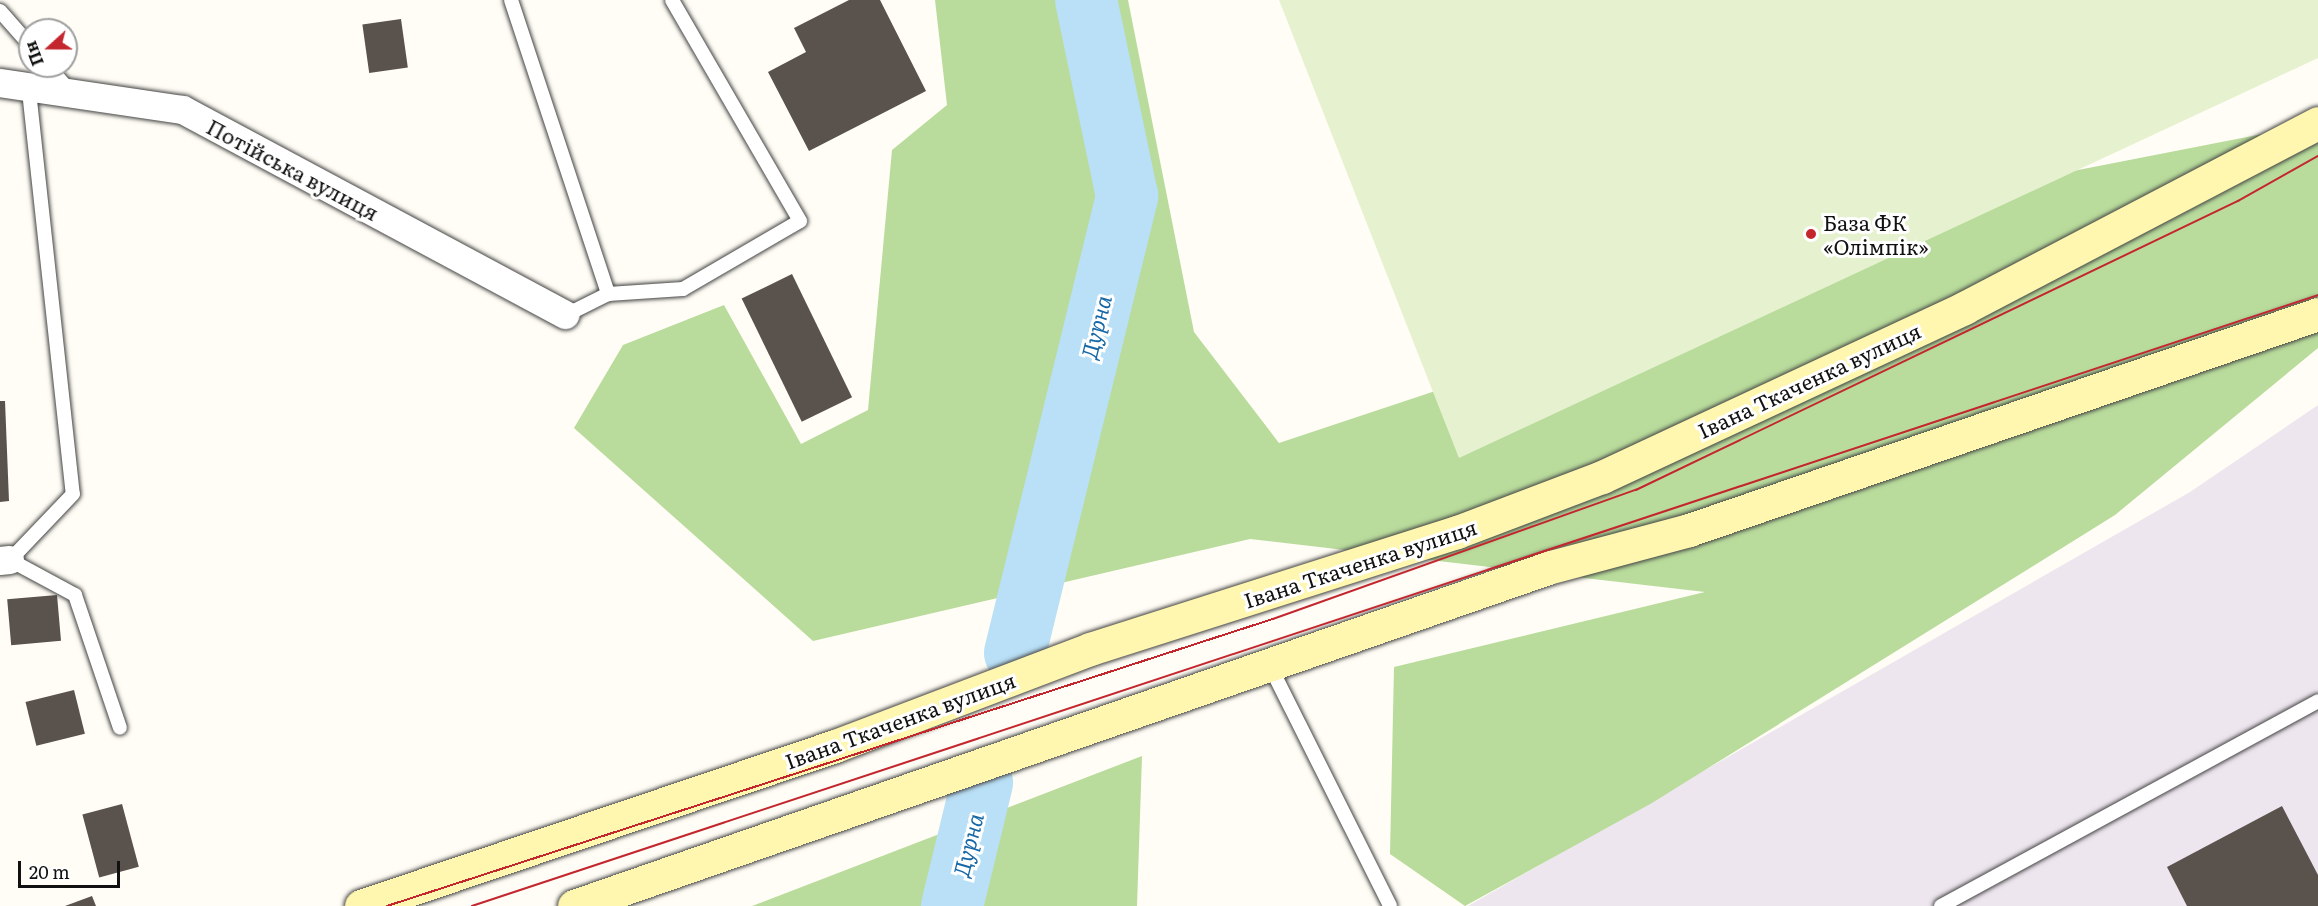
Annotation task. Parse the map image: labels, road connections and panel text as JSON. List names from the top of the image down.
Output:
{
  "streets": {
    "main road": ["Івана Ткаченка вулиця"],
    "street": ["Потійська вулиця"]
  },
  "water": ["Дурна"],
  "places": ["База ФК «Олімпік»"],
  "scale_bar": "20 m",
  "north": "left"
}
